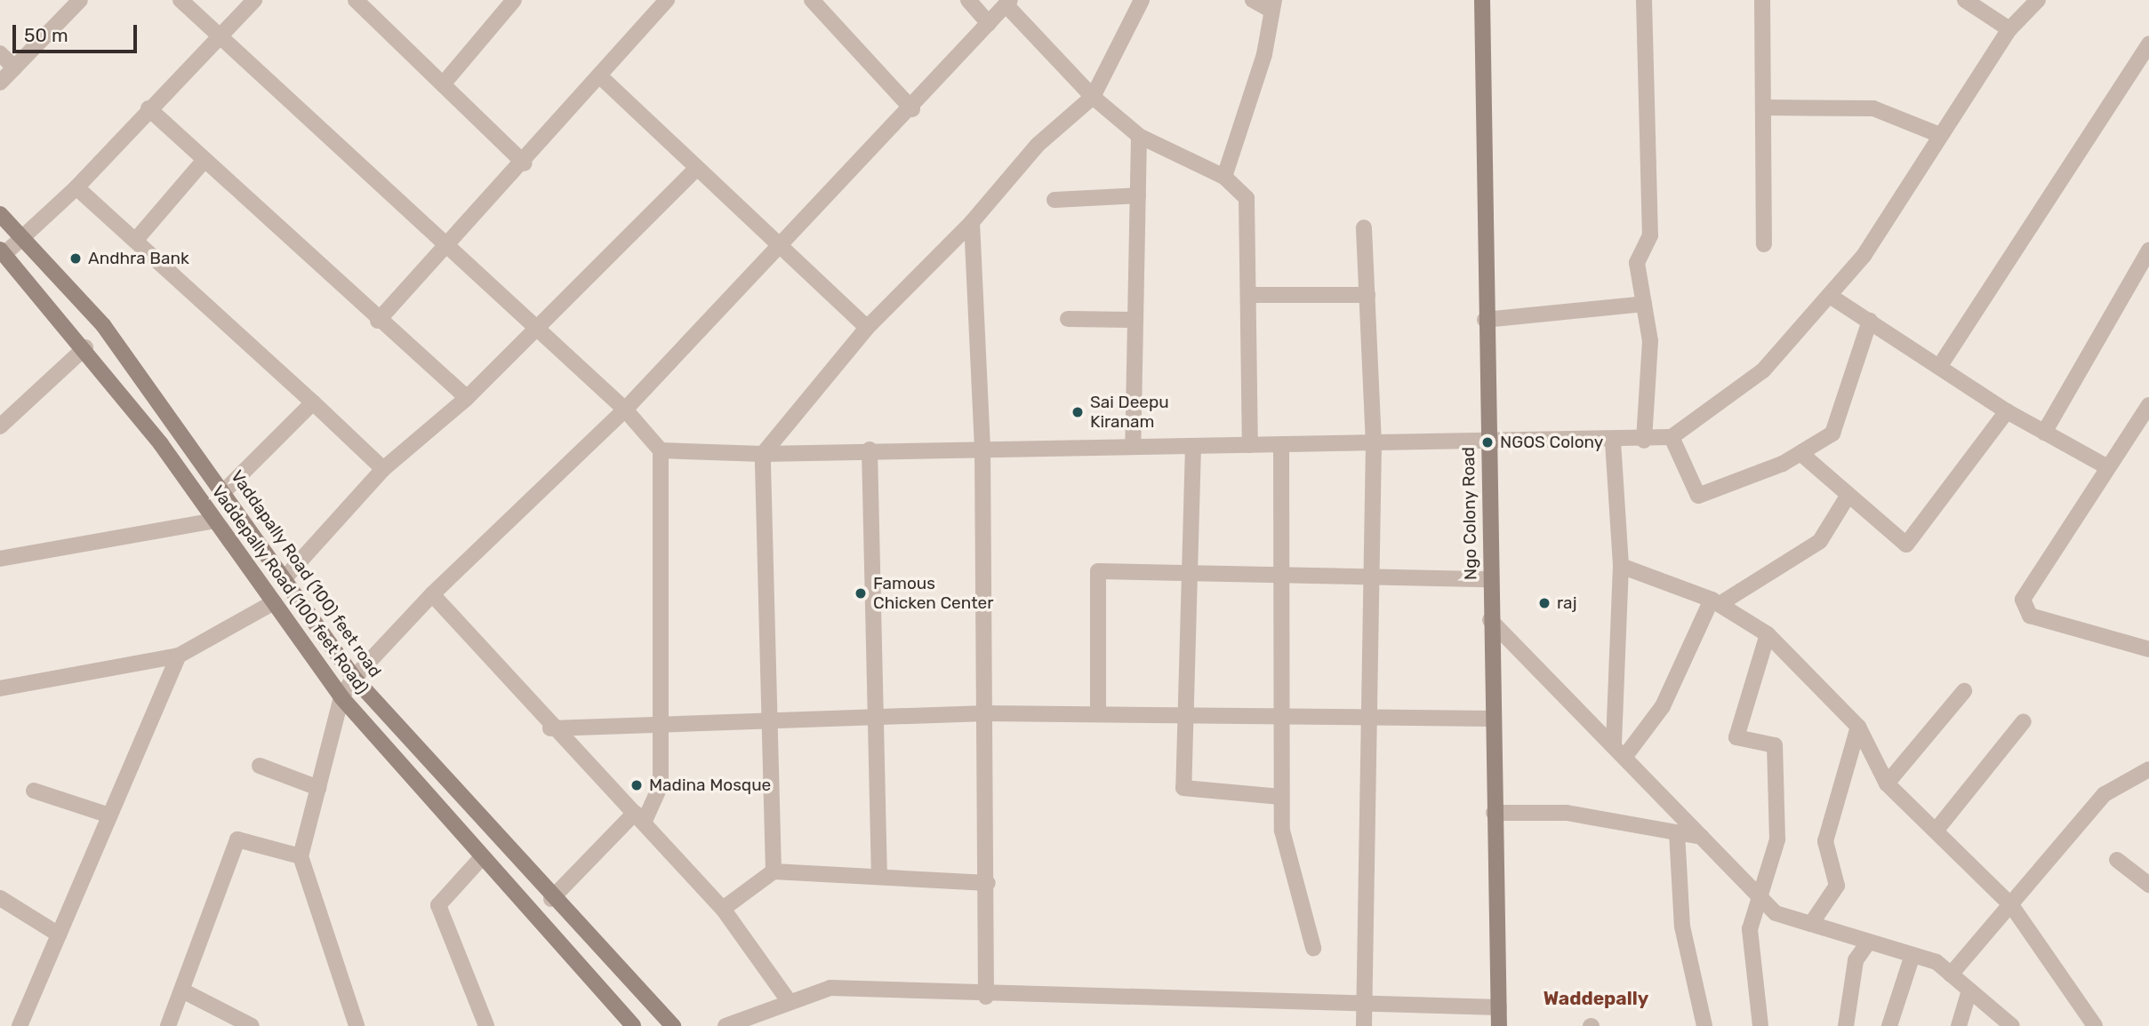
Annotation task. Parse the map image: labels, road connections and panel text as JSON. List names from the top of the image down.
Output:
{
  "streets": {
    "main road": ["Ngo Colony Road", "Vaddapally Road (100) feet road", "Vaddepally Road (100 feet Road)"]
  },
  "districts": ["Waddepally"],
  "places": [
    "Andhra Bank",
    "Sai Deepu Kiranam",
    "NGOS Colony",
    "Famous Chicken Center",
    "raj",
    "Madina Mosque"
  ],
  "scale_bar": "50 m"
}
